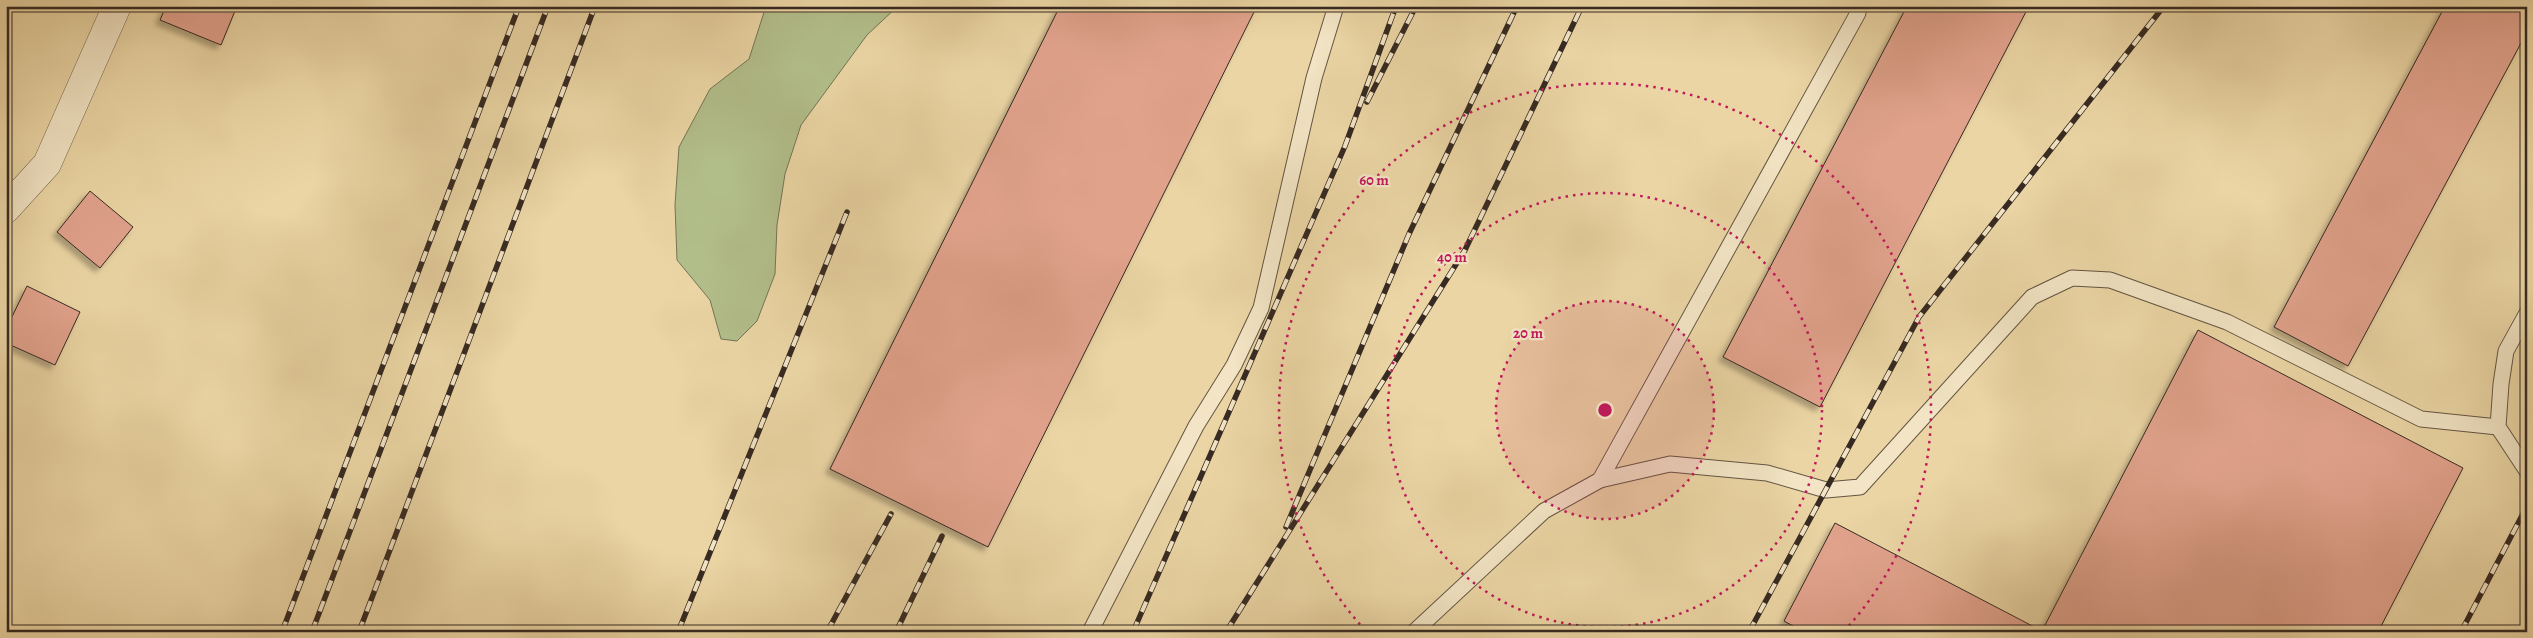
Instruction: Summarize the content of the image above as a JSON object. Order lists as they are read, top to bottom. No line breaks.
{"rings":["60 m","40 m","20 m"]}
